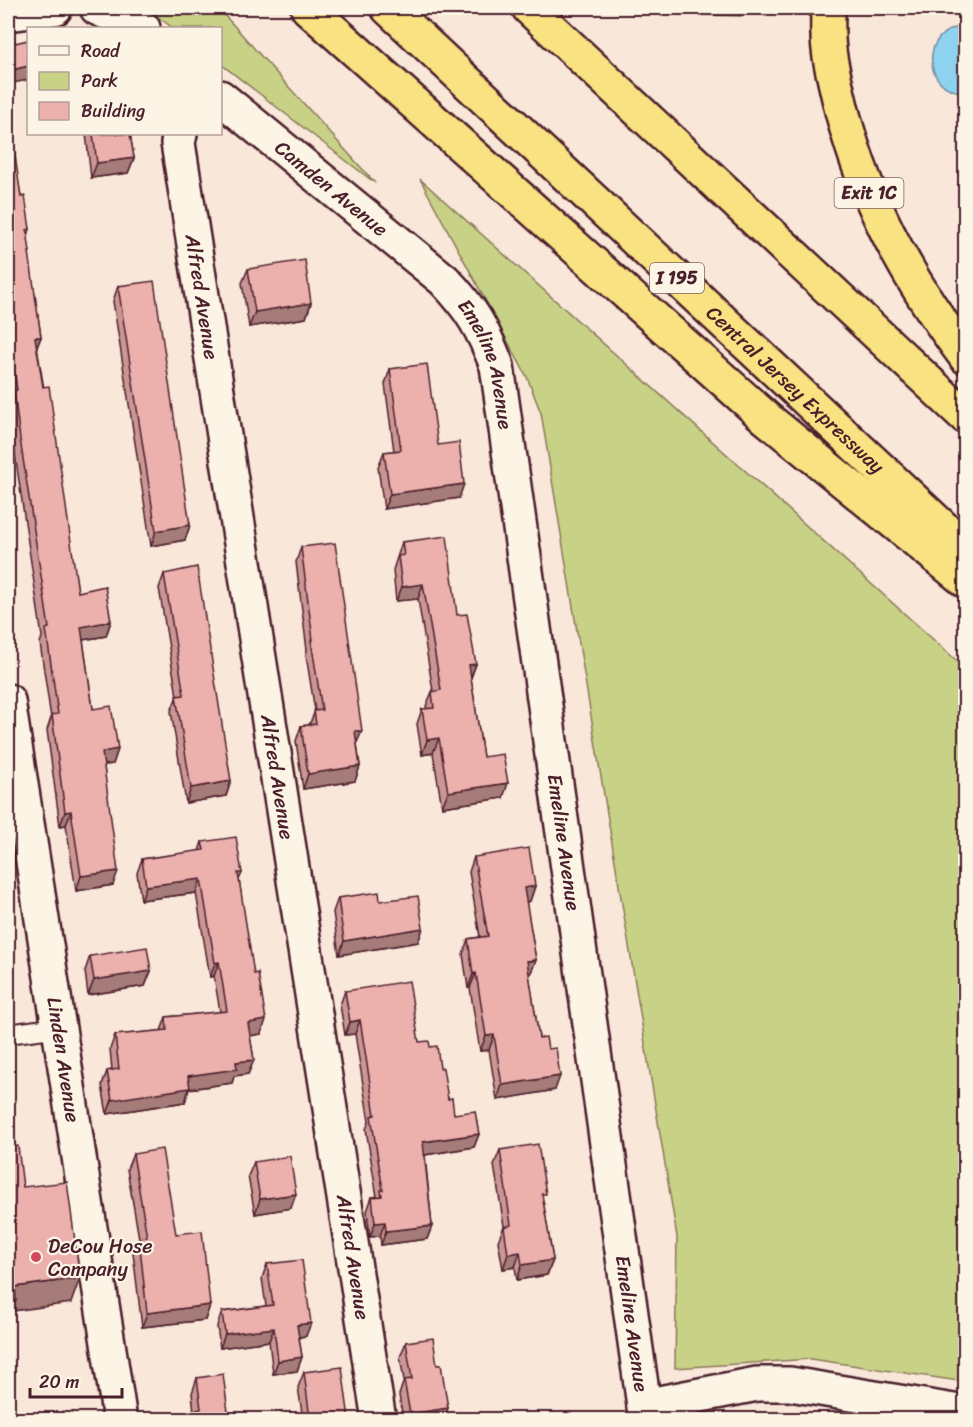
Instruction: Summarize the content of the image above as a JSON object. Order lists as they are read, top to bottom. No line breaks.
{"streets":{"highway":["Exit 1C","I 195","Central Jersey Expressway"],"street":["Camden Avenue","Alfred Avenue","Emeline Avenue","Linden Avenue"]},"crossings":[["Camden Avenue","Emeline Avenue"]],"places":["DeCou Hose Company"],"legend":["Road","Park","Building"],"scale_bar":"20 m"}
